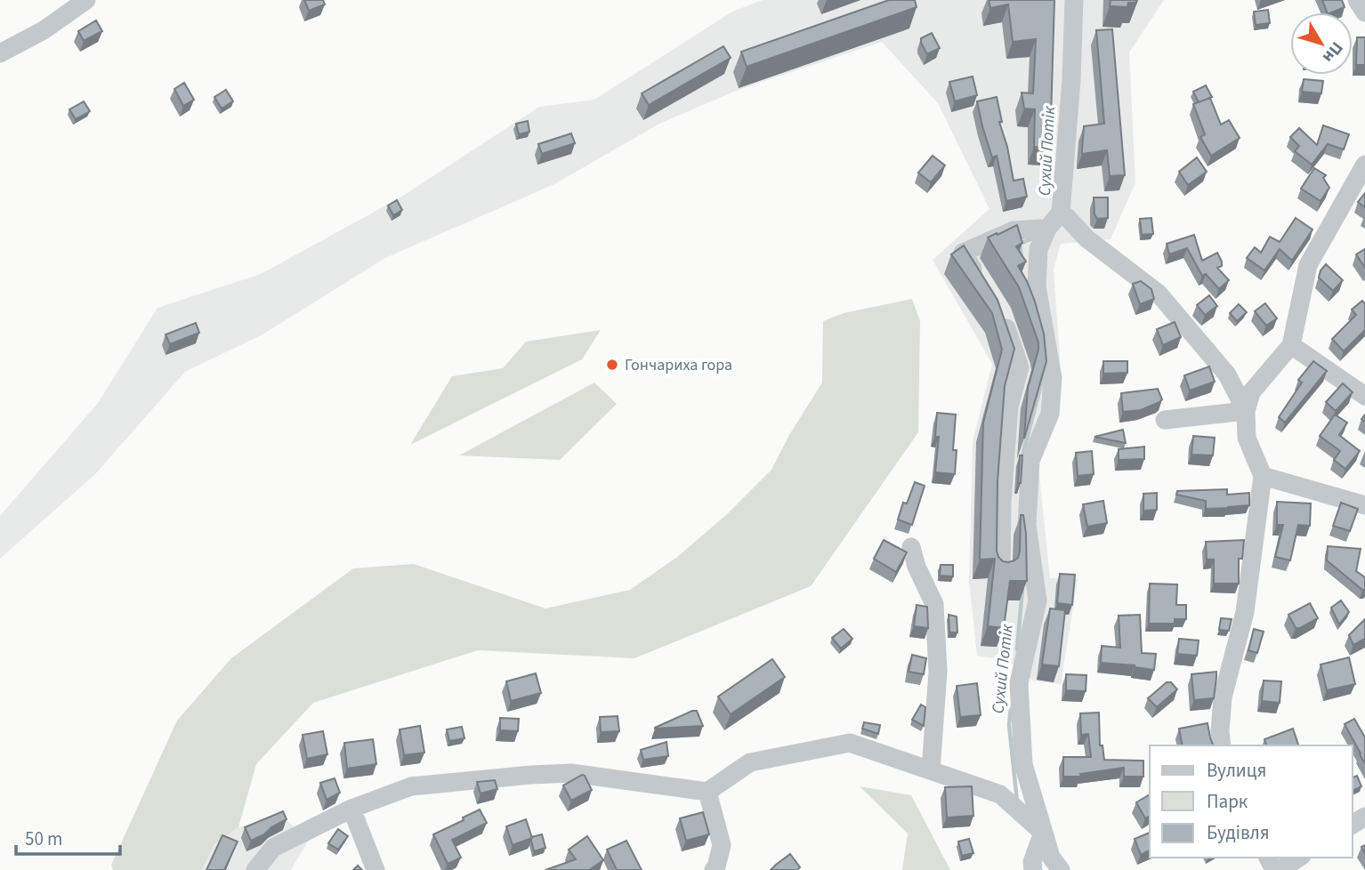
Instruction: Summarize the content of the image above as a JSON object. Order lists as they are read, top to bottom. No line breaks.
{"water":["Сухий Потік"],"places":["Гончариха гора"],"legend":["Вулиця","Парк","Будівля"],"scale_bar":"50 m","north":"bottom right"}
